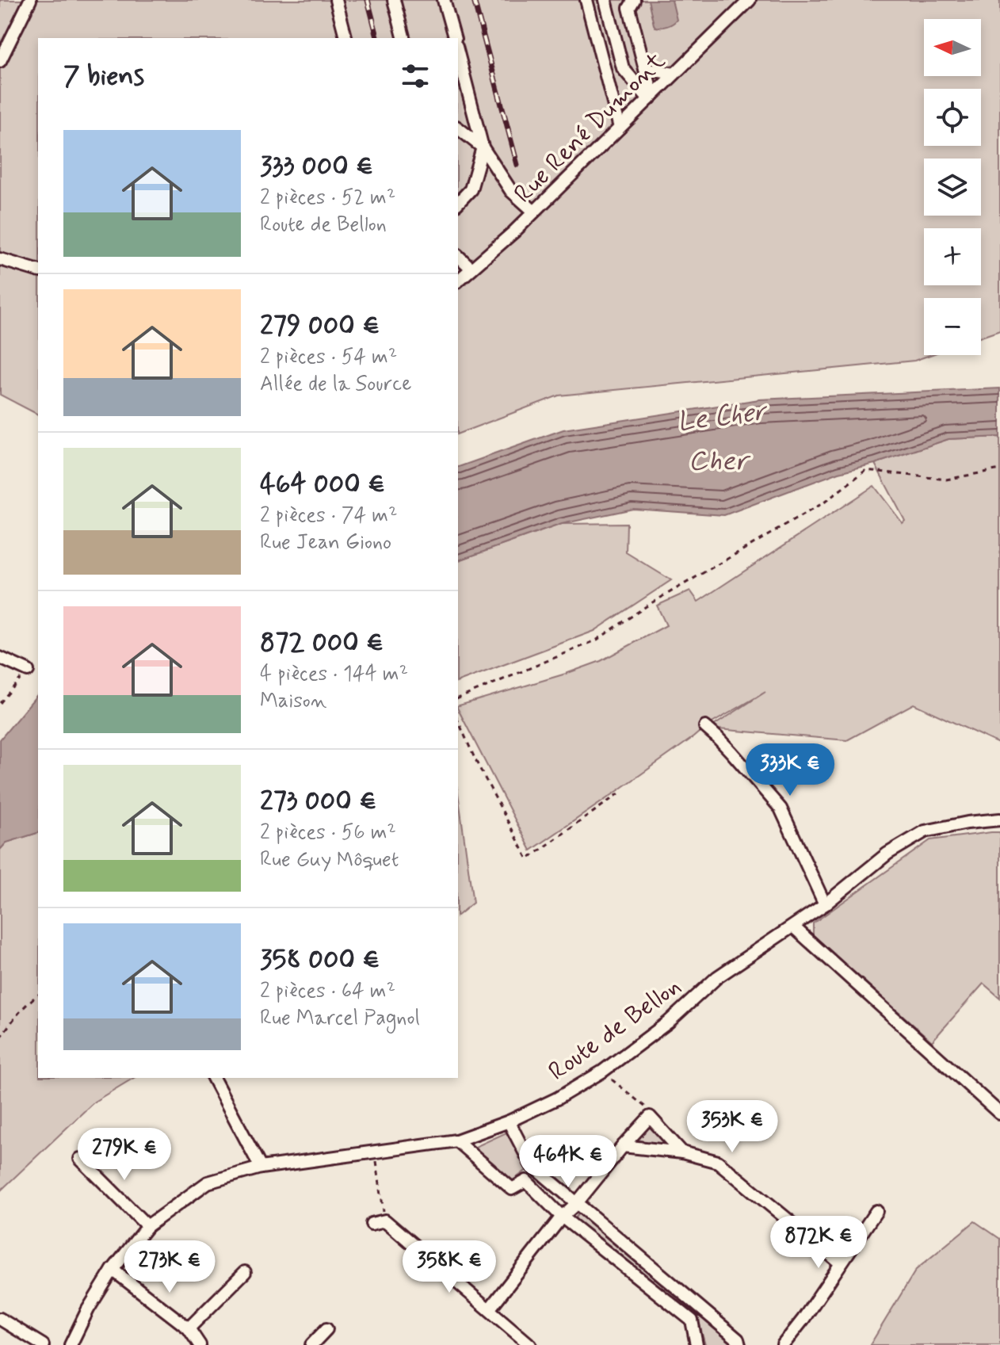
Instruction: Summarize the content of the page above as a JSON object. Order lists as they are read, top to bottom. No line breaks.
{"streets":{"street":["Rue René Dumont","Route de Bellon"]},"water":["Le Cher","Cher"],"north":"left","page":{"map_buttons":["+","−"],"heading":"7 biens","list":[{"name":"333 000 €","note":"2 pièces · 52 m² · Route de Bellon"},{"name":"279 000 €","note":"2 pièces · 54 m² · Allée de la Source"},{"name":"464 000 €","note":"2 pièces · 74 m² · Rue Jean Giono"},{"name":"872 000 €","note":"4 pièces · 144 m² · Maison"},{"name":"273 000 €","note":"2 pièces · 56 m² · Rue Guy Môquet"},{"name":"358 000 €","note":"2 pièces · 64 m² · Rue Marcel Pagnol"}],"price":["333K €","353K €","279K €","464K €","872K €","273K €","358K €"]}}
